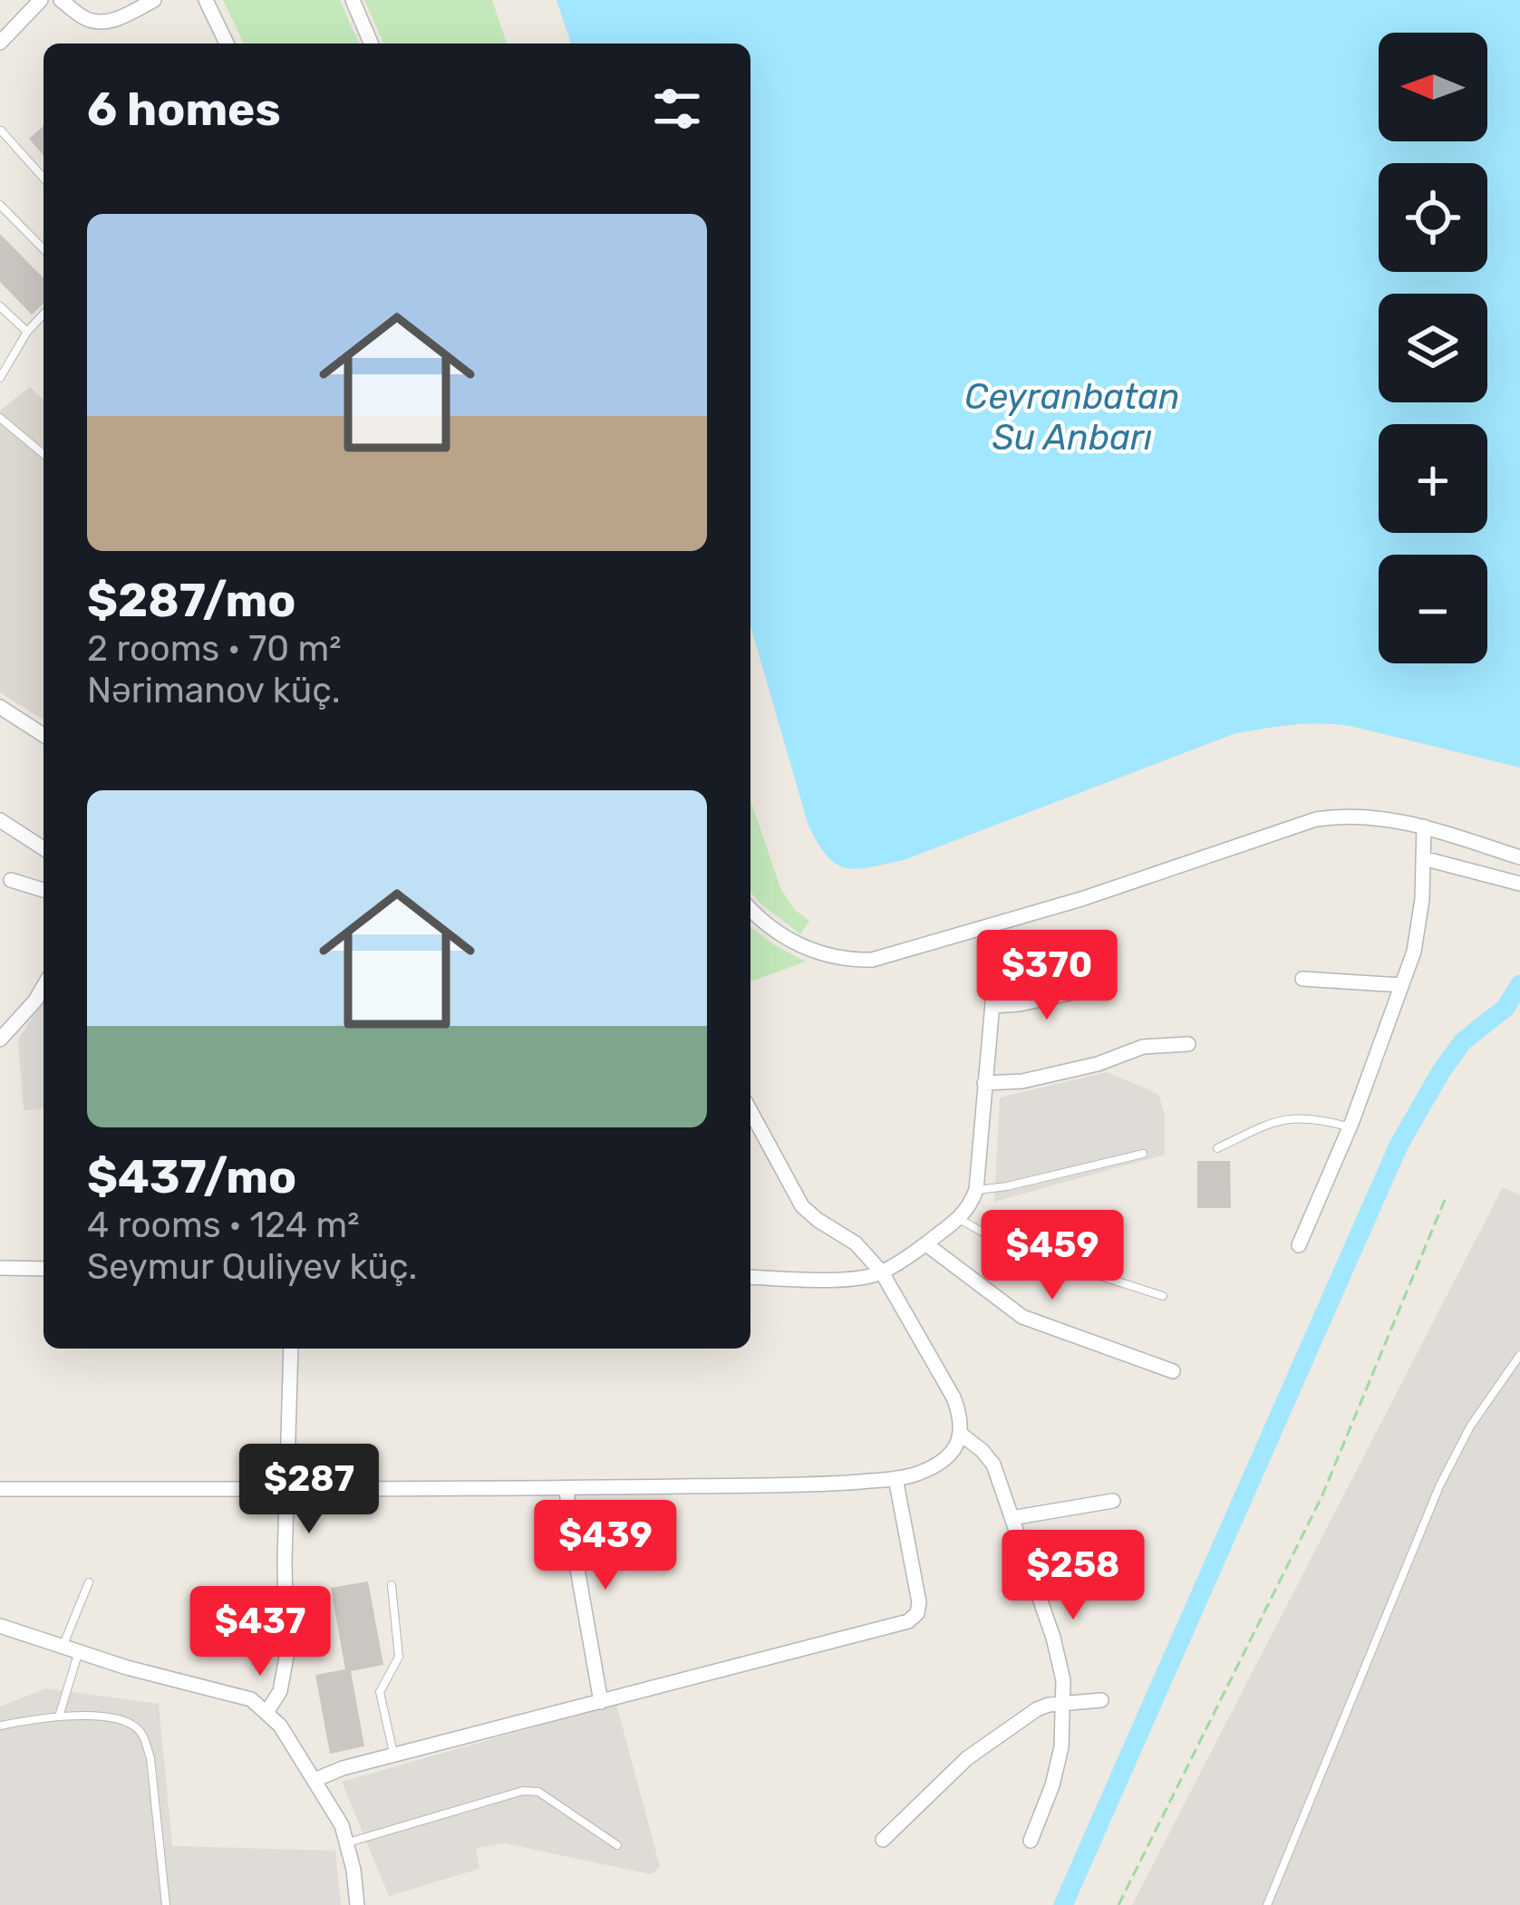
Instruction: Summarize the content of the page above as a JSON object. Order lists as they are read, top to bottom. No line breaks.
{"water":["Ceyranbatan Su Anbarı"],"north":"left","page":{"map_buttons":["+","−"],"heading":"6 homes","list":[{"name":"$287/mo","note":"2 rooms · 70 m² · Nərimanov küç."},{"name":"$437/mo","note":"4 rooms · 124 m² · Seymur Quliyev küç."}],"price":["$370","$459","$287","$439","$258","$437"]}}
